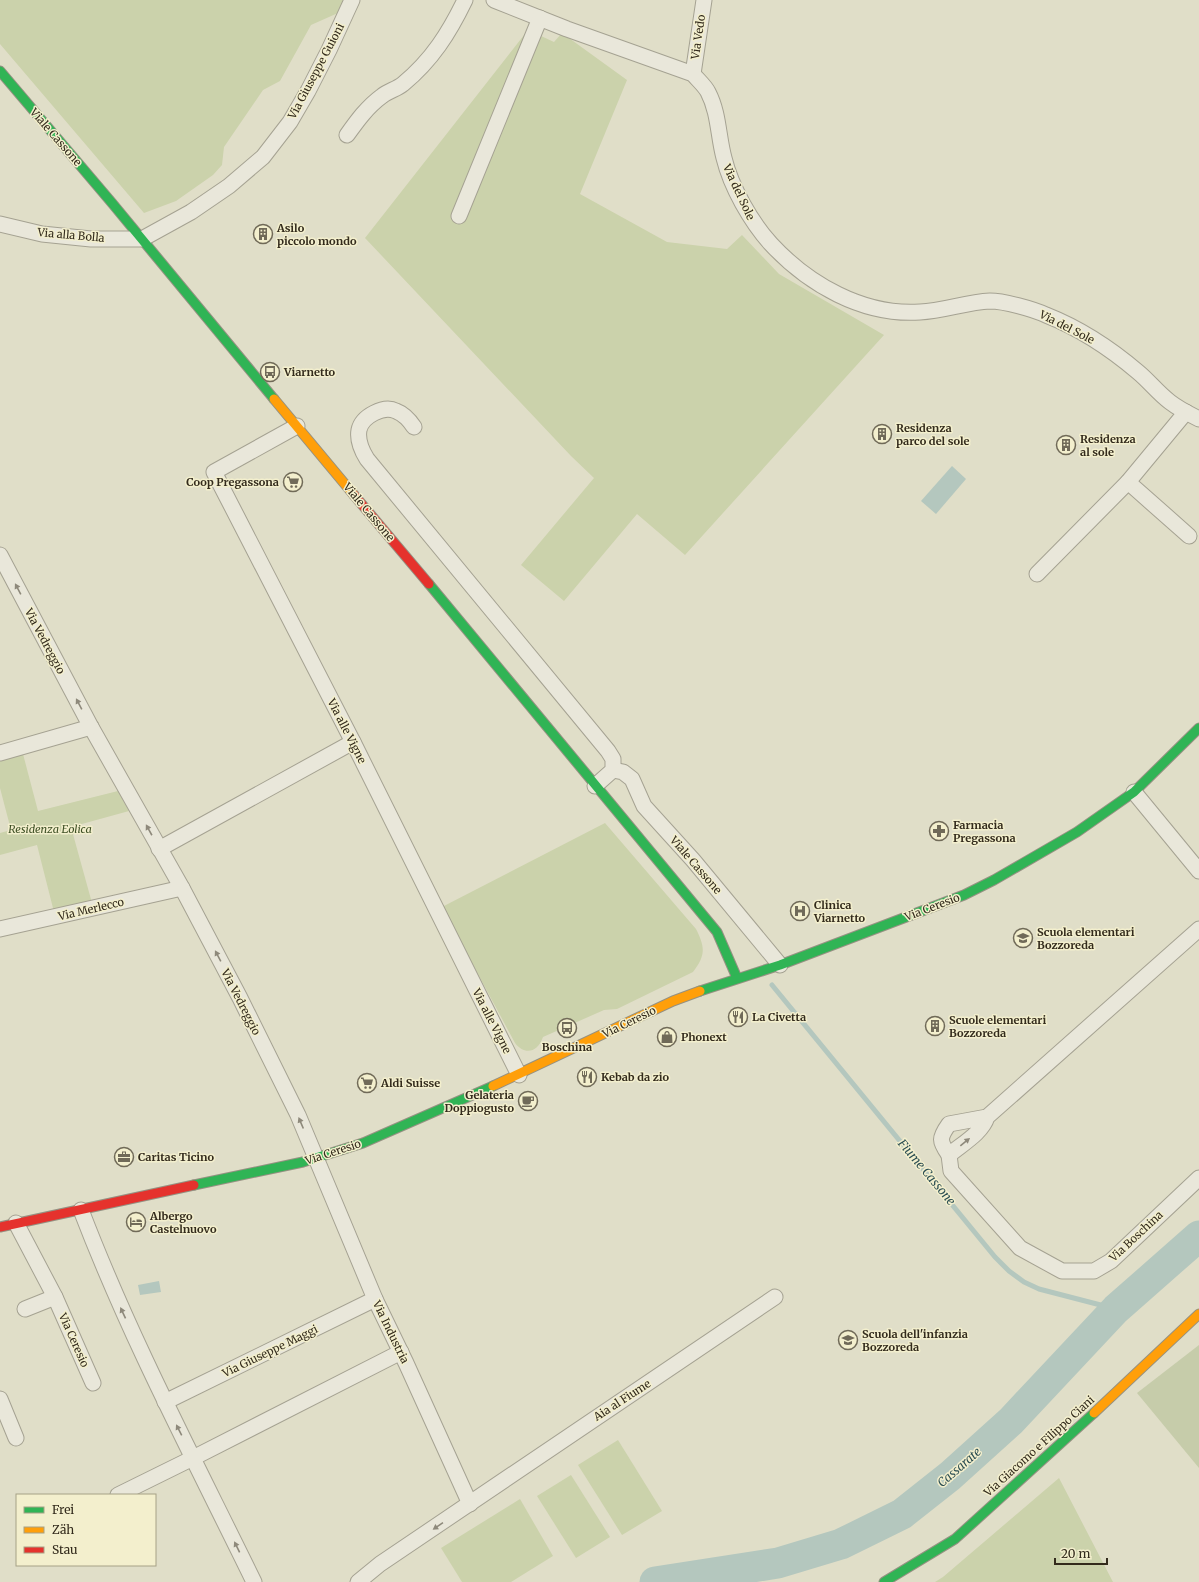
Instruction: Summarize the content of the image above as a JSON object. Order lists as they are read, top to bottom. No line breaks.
{"streets":{"main road":["Viale Cassone","Via Ceresio","Via Giacomo e Filippo Ciani"],"street":["Via Vedo","Via Giuseppe Guioni","Via del Sole","Via alla Bolla","Via Vedreggio","Via alle Vigne","Via Merlecco","Via Boschina","Via Industria","Via Giuseppe Maggi","Aia al Fiume"]},"crossings":[["Via Vedo","Via del Sole"],["Via Giuseppe Guioni","Viale Cassone"],["Via Giuseppe Guioni","Via alla Bolla"],["Viale Cassone","Via alla Bolla"],["Viale Cassone","Via alle Vigne"],["Viale Cassone","Via Ceresio"],["Via Vedreggio","Via Ceresio"],["Via Vedreggio","Via Merlecco"],["Via Vedreggio","Via Industria"],["Via alle Vigne","Via Ceresio"],["Via Ceresio","Via Industria"],["Via Industria","Via Giuseppe Maggi"],["Via Industria","Aia al Fiume"]],"one_way":["Via Vedreggio"],"water":["Fiume Cassone","Cassarate"],"parks":["Residenza Eolica"],"places":{"building":["Asilo piccolo mondo","Residenza parco del sole","Residenza al sole","Scuole elementari Bozzoreda"],"bus stop":["Viarnetto","Boschina"],"supermarket":["Coop Pregassona","Aldi Suisse"],"pharmacy":["Farmacia Pregassona"],"hospital":["Clinica Viarnetto"],"school or university":["Scuola elementari Bozzoreda","Scuola dell'infanzia Bozzoreda"],"restaurant":["La Civetta","Kebab da zio"],"shop":["Phonext"],"cafe":["Gelateria Doppiogusto"],"office":["Caritas Ticino"],"hotel":["Albergo Castelnuovo"]},"legend":["Frei","Zäh","Stau"],"scale_bar":"20 m"}
